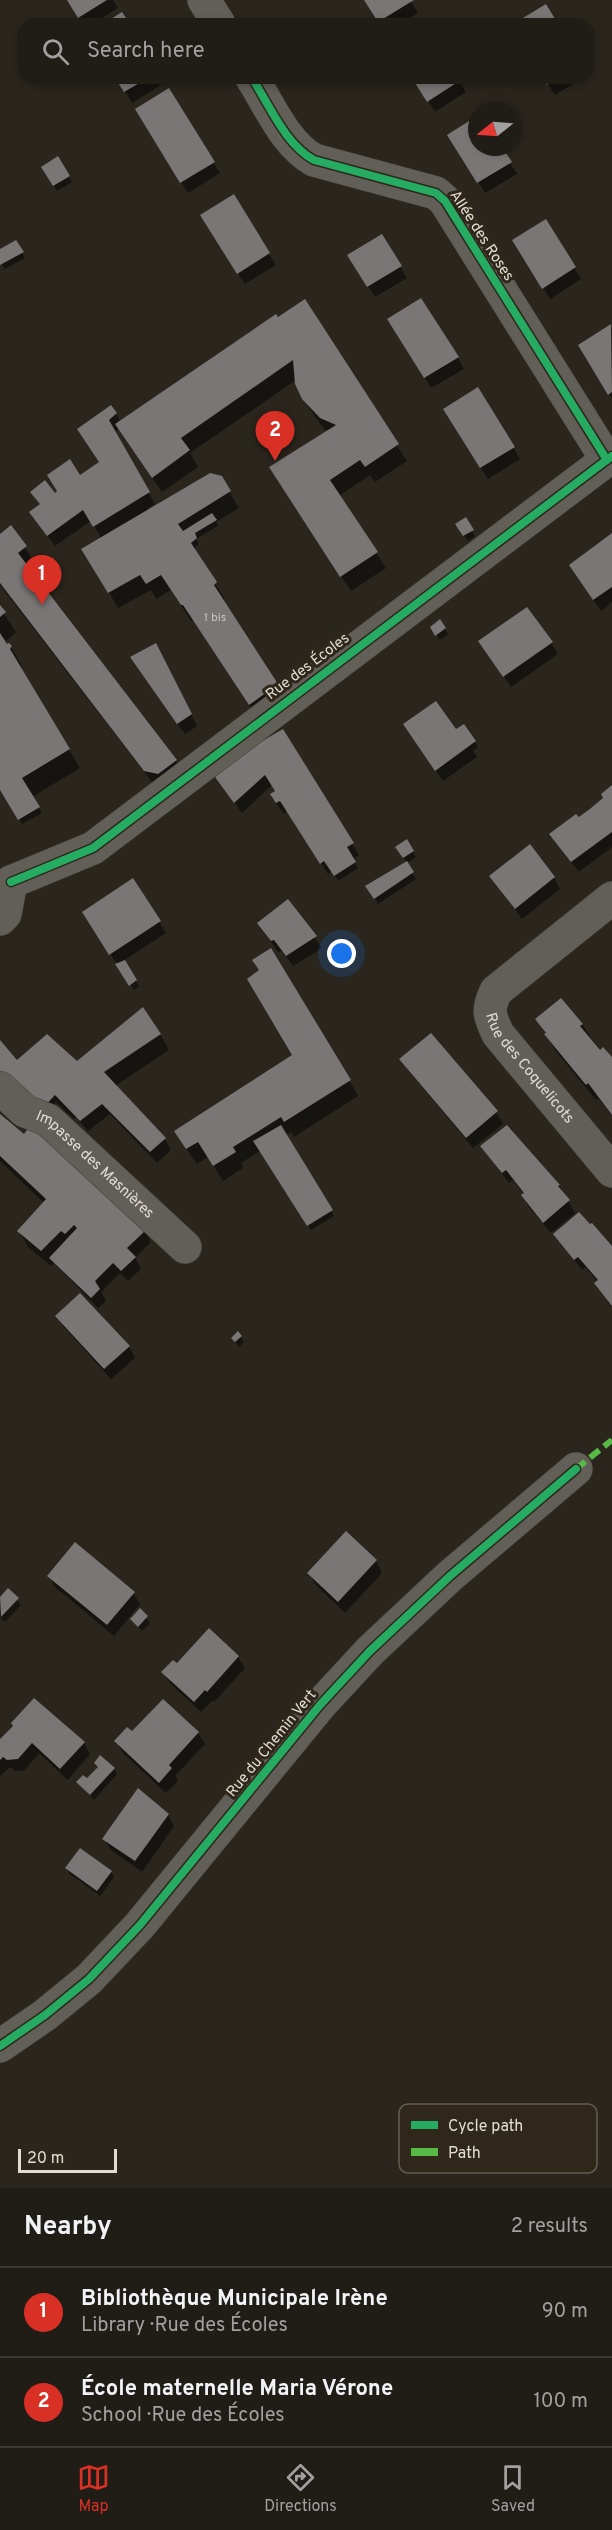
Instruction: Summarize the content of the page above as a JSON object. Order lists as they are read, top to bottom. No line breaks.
{"streets":{"street":["Allée des Roses","Rue des Écoles","Rue des Coquelicots","Impasse des Masnières","Rue du Chemin Vert"]},"crossings":[["Allée des Roses","Rue des Écoles"]],"house_numbers":["1 bis"],"legend":["Cycle path","Path"],"scale_bar":"20 m","north":"left","page":{"search":"Search here","pins":["2","1"],"scale":"20 m","heading":["Nearby","2 results"],"list":[{"mark":"1","name":"Bibliothèque Municipale Irène","note":"Library · Rue des Écoles","value":"90 m"},{"mark":"2","name":"École maternelle Maria Vérone","note":"School · Rue des Écoles","value":"100 m"}],"nav":["Map","Directions","Saved"]}}
